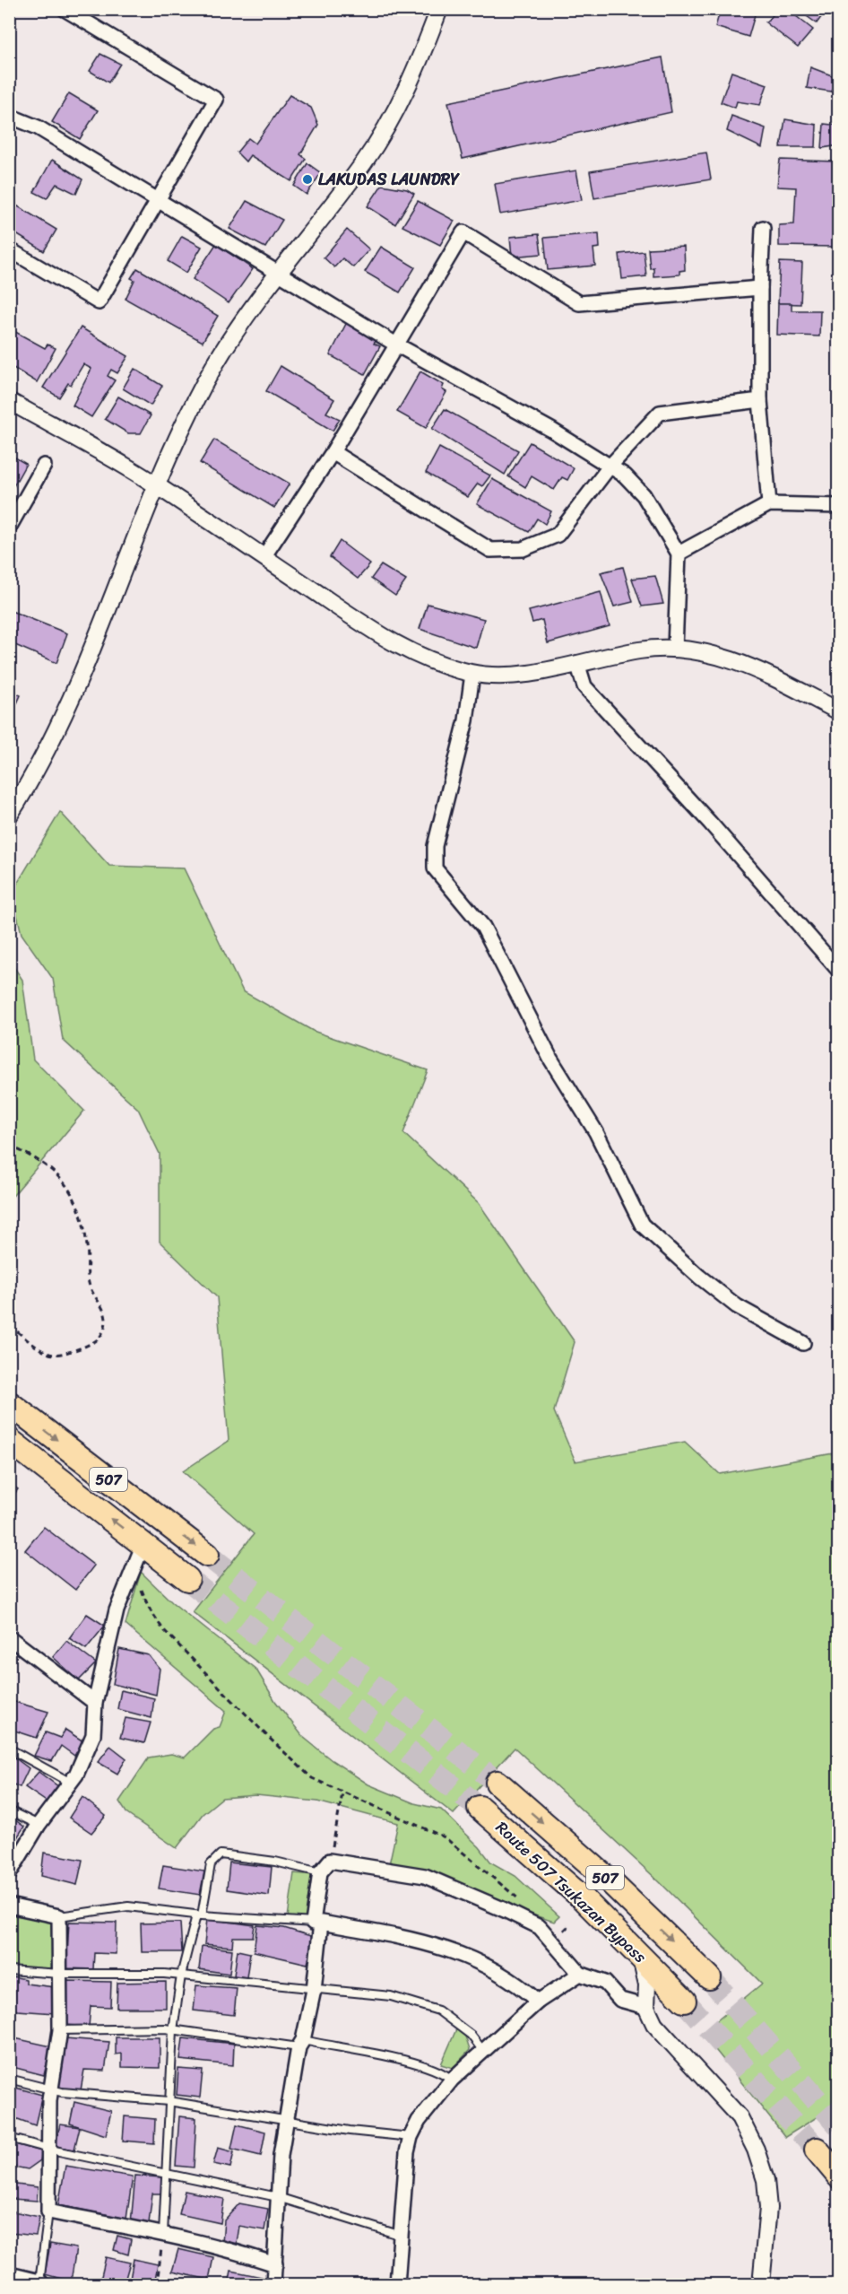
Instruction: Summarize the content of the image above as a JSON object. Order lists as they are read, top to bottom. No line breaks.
{"streets":{"highway":["507","Route 507 Tsukazan Bypass"]},"places":["LAKUDAS LAUNDRY"]}
